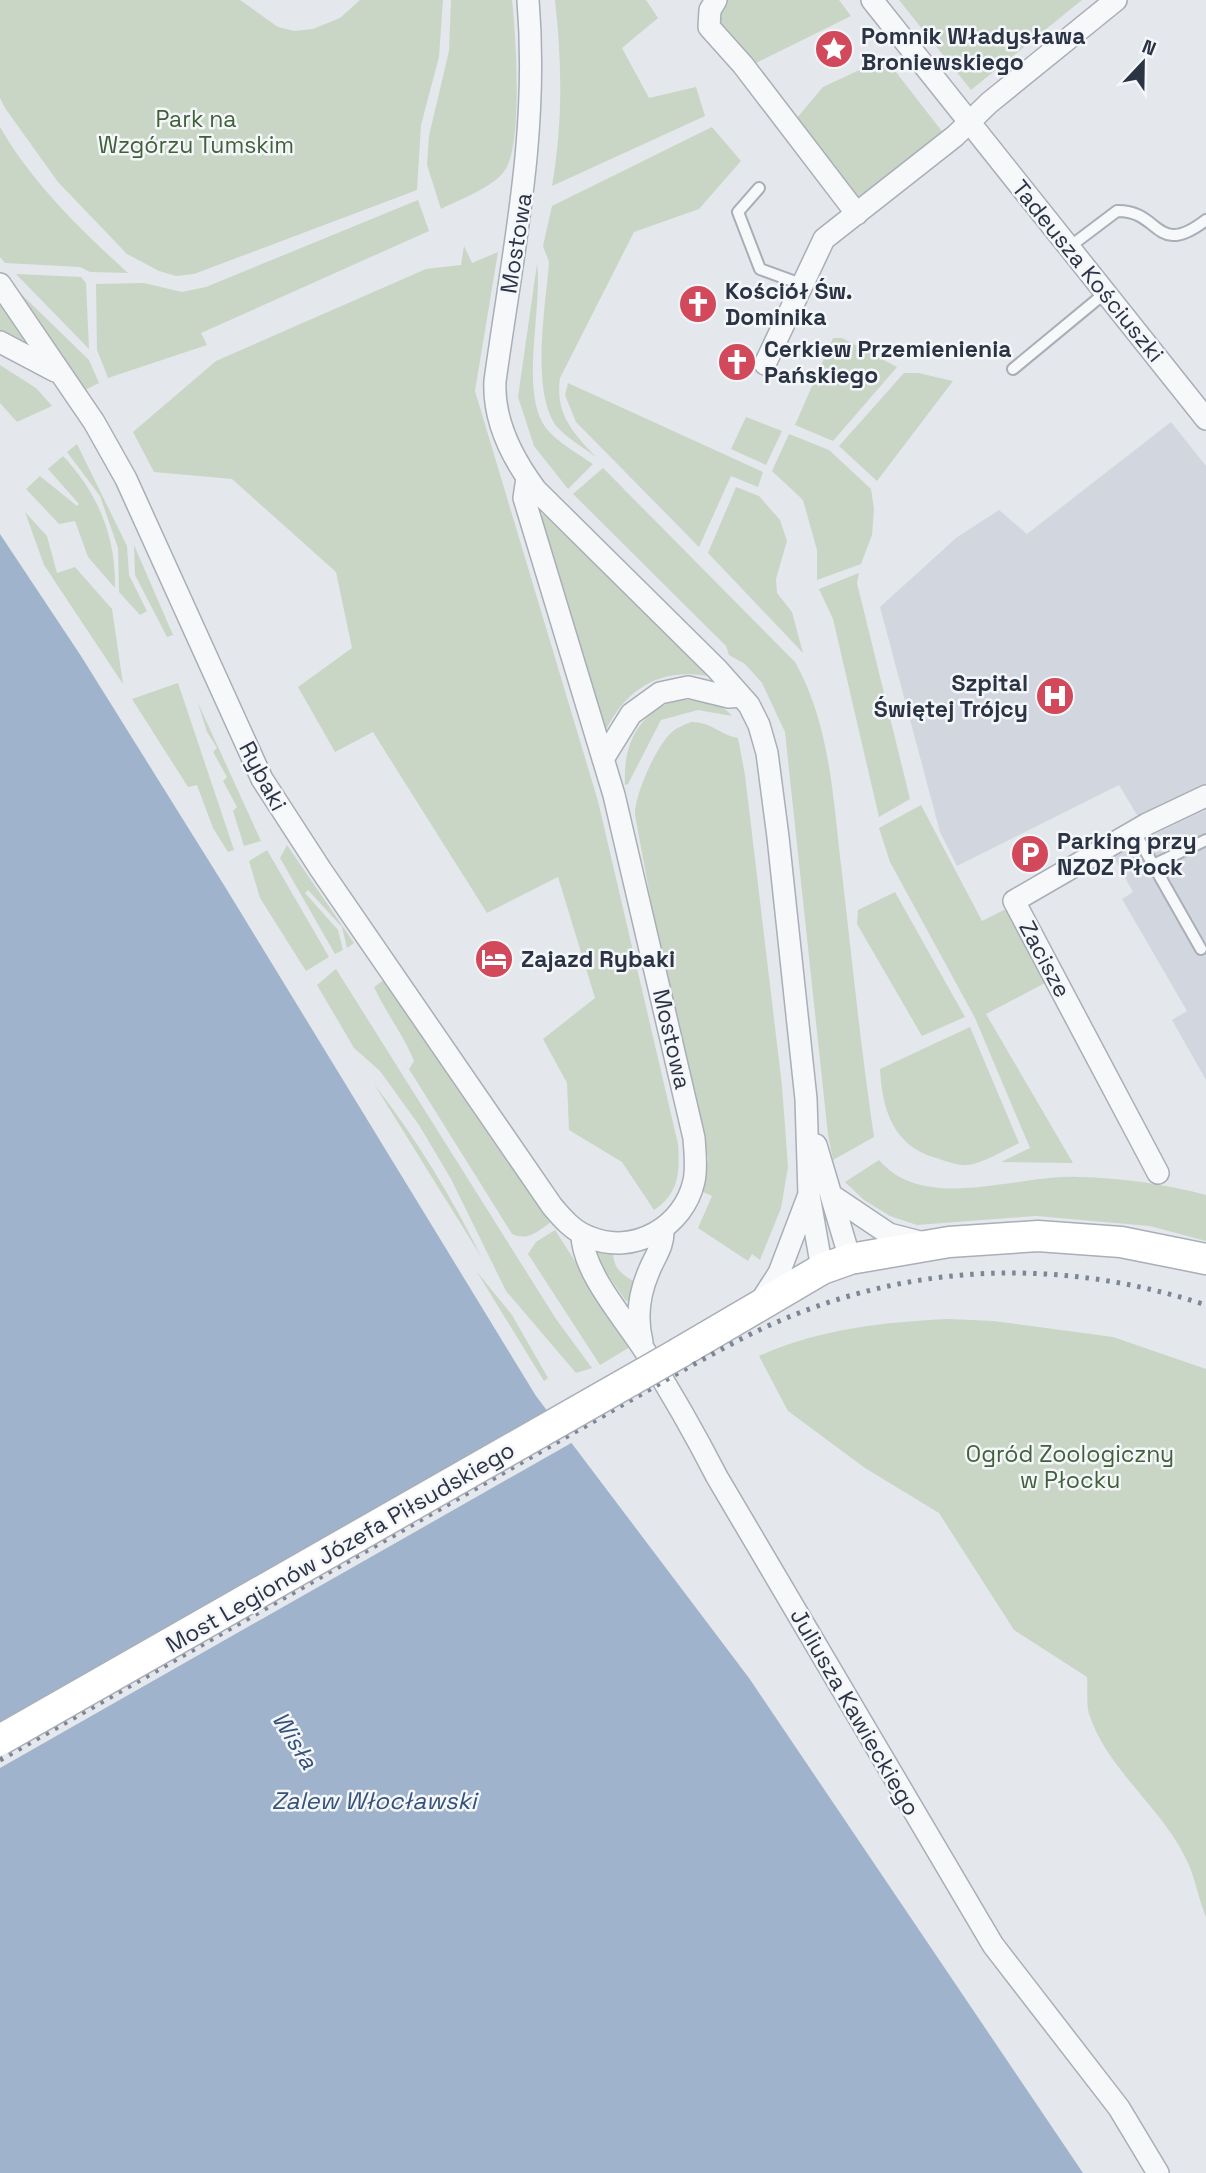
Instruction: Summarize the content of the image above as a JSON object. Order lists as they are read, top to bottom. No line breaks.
{"streets":{"main road":["Mostowa","Most Legionów Józefa Piłsudskiego"],"street":["Tadeusza Kościuszki","Rybaki","Zacisze","Juliusza Kawieckiego"]},"crossings":[["Mostowa","Rybaki"],["Mostowa","Most Legionów Józefa Piłsudskiego"],["Mostowa","Juliusza Kawieckiego"],["Rybaki","Juliusza Kawieckiego"]],"water":["Wisła","Zalew Włocławski"],"parks":["Park na Wzgórzu Tumskim","Ogród Zoologiczny w Płocku"],"places":{"place":["Pomnik Władysława Broniewskiego"],"church":["Kościół Św. Dominika","Cerkiew Przemienienia Pańskiego"],"hospital":["Szpital Świętej Trójcy"],"parking":["Parking przy NZOZ Płock"],"hotel":["Zajazd Rybaki"]},"north":"top"}
